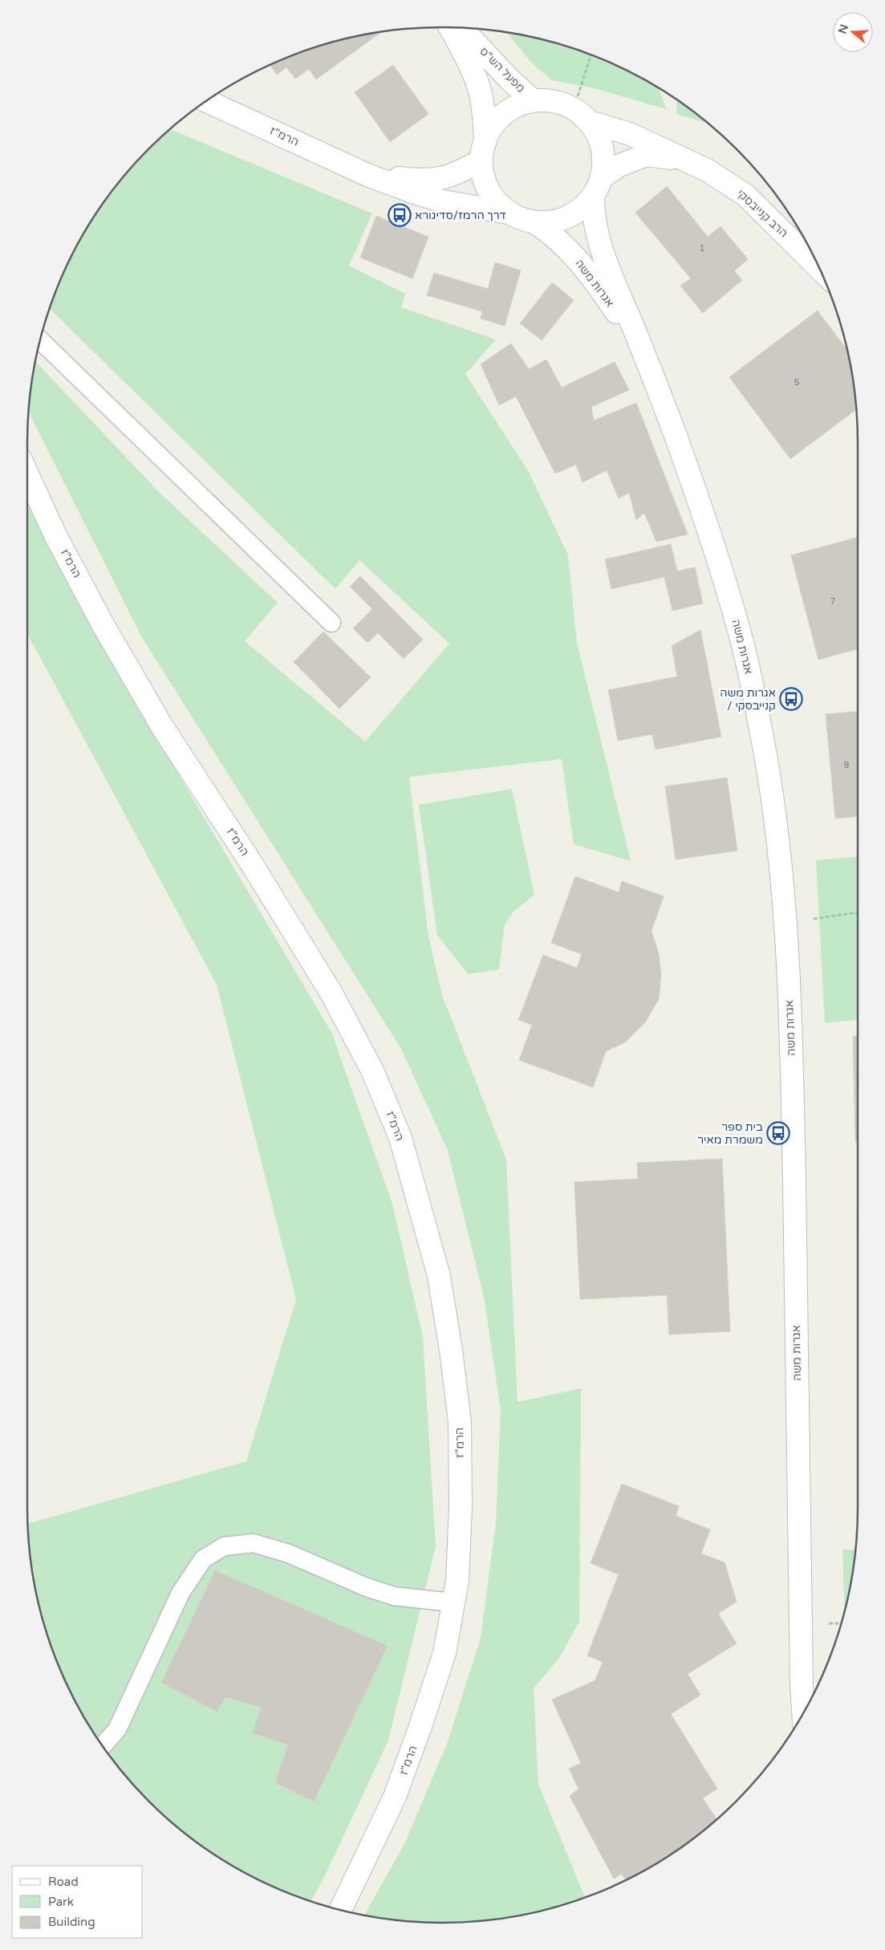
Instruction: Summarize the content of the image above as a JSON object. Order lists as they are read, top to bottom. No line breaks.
{"streets":{"street":["מפעל הש\"ס","הרמ\"ז","הרב קנייבסקי","אגרות משה"]},"crossings":[["מפעל הש\"ס","הרמ\"ז"],["מפעל הש\"ס","הרב קנייבסקי"],["מפעל הש\"ס","אגרות משה"],["הרמ\"ז","הרב קנייבסקי"],["הרמ\"ז","אגרות משה"],["הרב קנייבסקי","אגרות משה"]],"places":{"bus stop":["דרך הרמז/סדיגורא","אגרות משה / קנייבסקי","בית ספר משמרת מאיר"]},"house_numbers":["1","5","7","9"],"legend":["Road","Park","Building"],"north":"left"}
